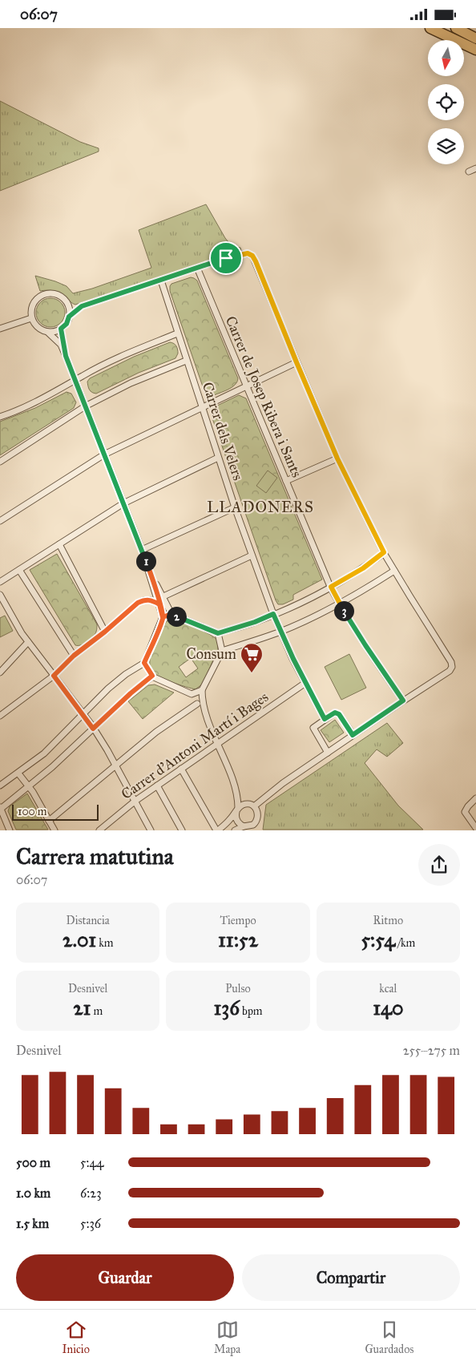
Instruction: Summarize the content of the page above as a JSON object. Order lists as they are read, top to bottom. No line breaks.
{"streets":{"street":["Carrer de Josep Ribera i Sants","Carrer dels Velers","Carrer d'Antoni Martí i Bages"]},"crossings":[["Carrer dels Velers","Carrer d'Antoni Martí i Bages"]],"districts":["LLADONERS"],"places":{"supermarket":["Consum"]},"scale_bar":"100 m","north":"bottom","page":{"status":"06:07","pins":["1","3","2"],"scale":"100 m","heading":["Carrera matutina","06:07"],"stats":[["Distancia","2.01 km"],["Tiempo","11:52"],["Ritmo","5:54 /km"],["Desnivel","21 m"],["Pulso","136 bpm"],["kcal","140"]],"chart":["Desnivel","255–275 m"],"list":[{"name":"500 m","note":"5:44"},{"name":"1.0 km","note":"6:23"},{"name":"1.5 km","note":"5:36"}],"buttons":["Guardar","Compartir"],"tabs":["Inicio","Mapa","Guardados"]}}
